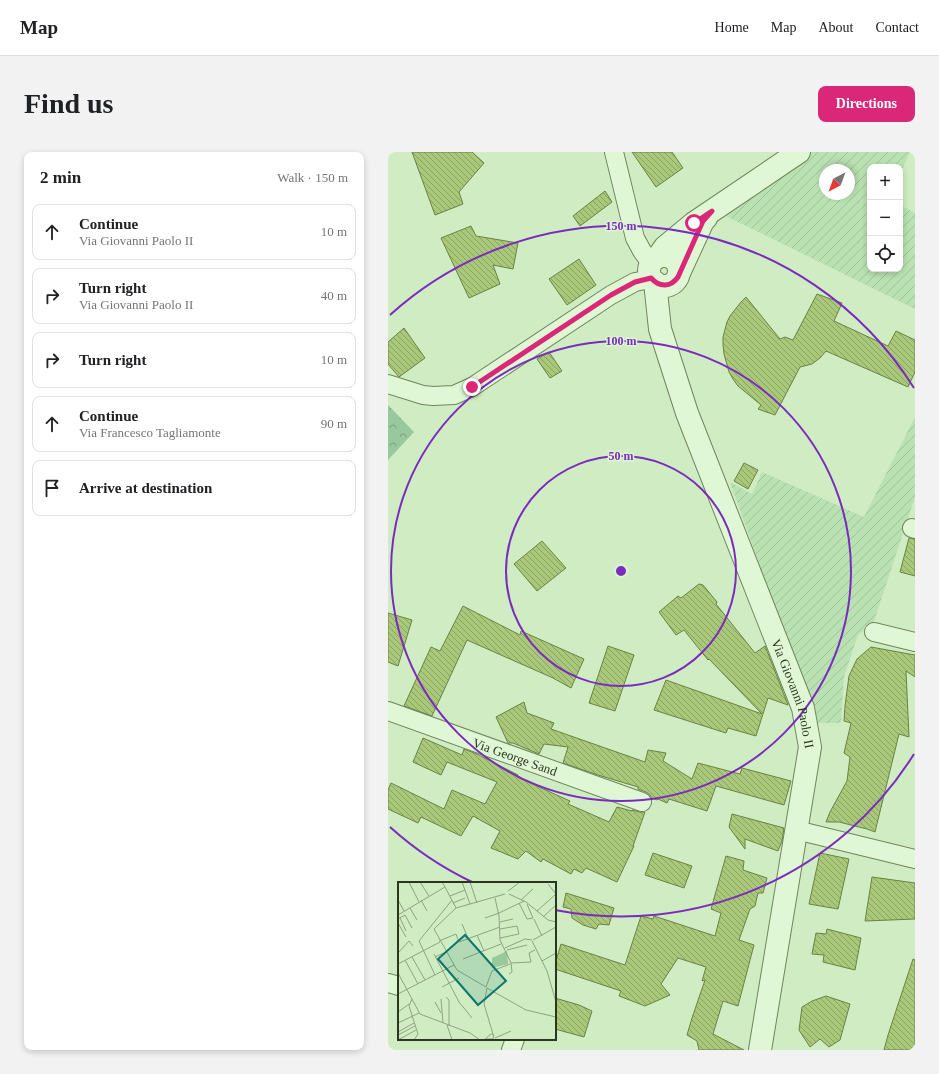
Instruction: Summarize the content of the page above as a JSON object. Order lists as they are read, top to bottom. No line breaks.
{"streets":{"street":["Via Giovanni Paolo II","Via George Sand"]},"north":"bottom left","page":{"header":"Map","nav":["Home","Map","About","Contact"],"buttons":"Directions","title":"Find us","heading":["2 min","Walk · 150 m"],"map_buttons":["+","−"],"list":[["Continue","Via Giovanni Paolo II","10 m"],["Turn right","Via Giovanni Paolo II","40 m"],["Turn right","10 m"],["Continue","Via Francesco Tagliamonte","90 m"],"Arrive at destination"]},"rings":["150 m","100 m","50 m"]}
